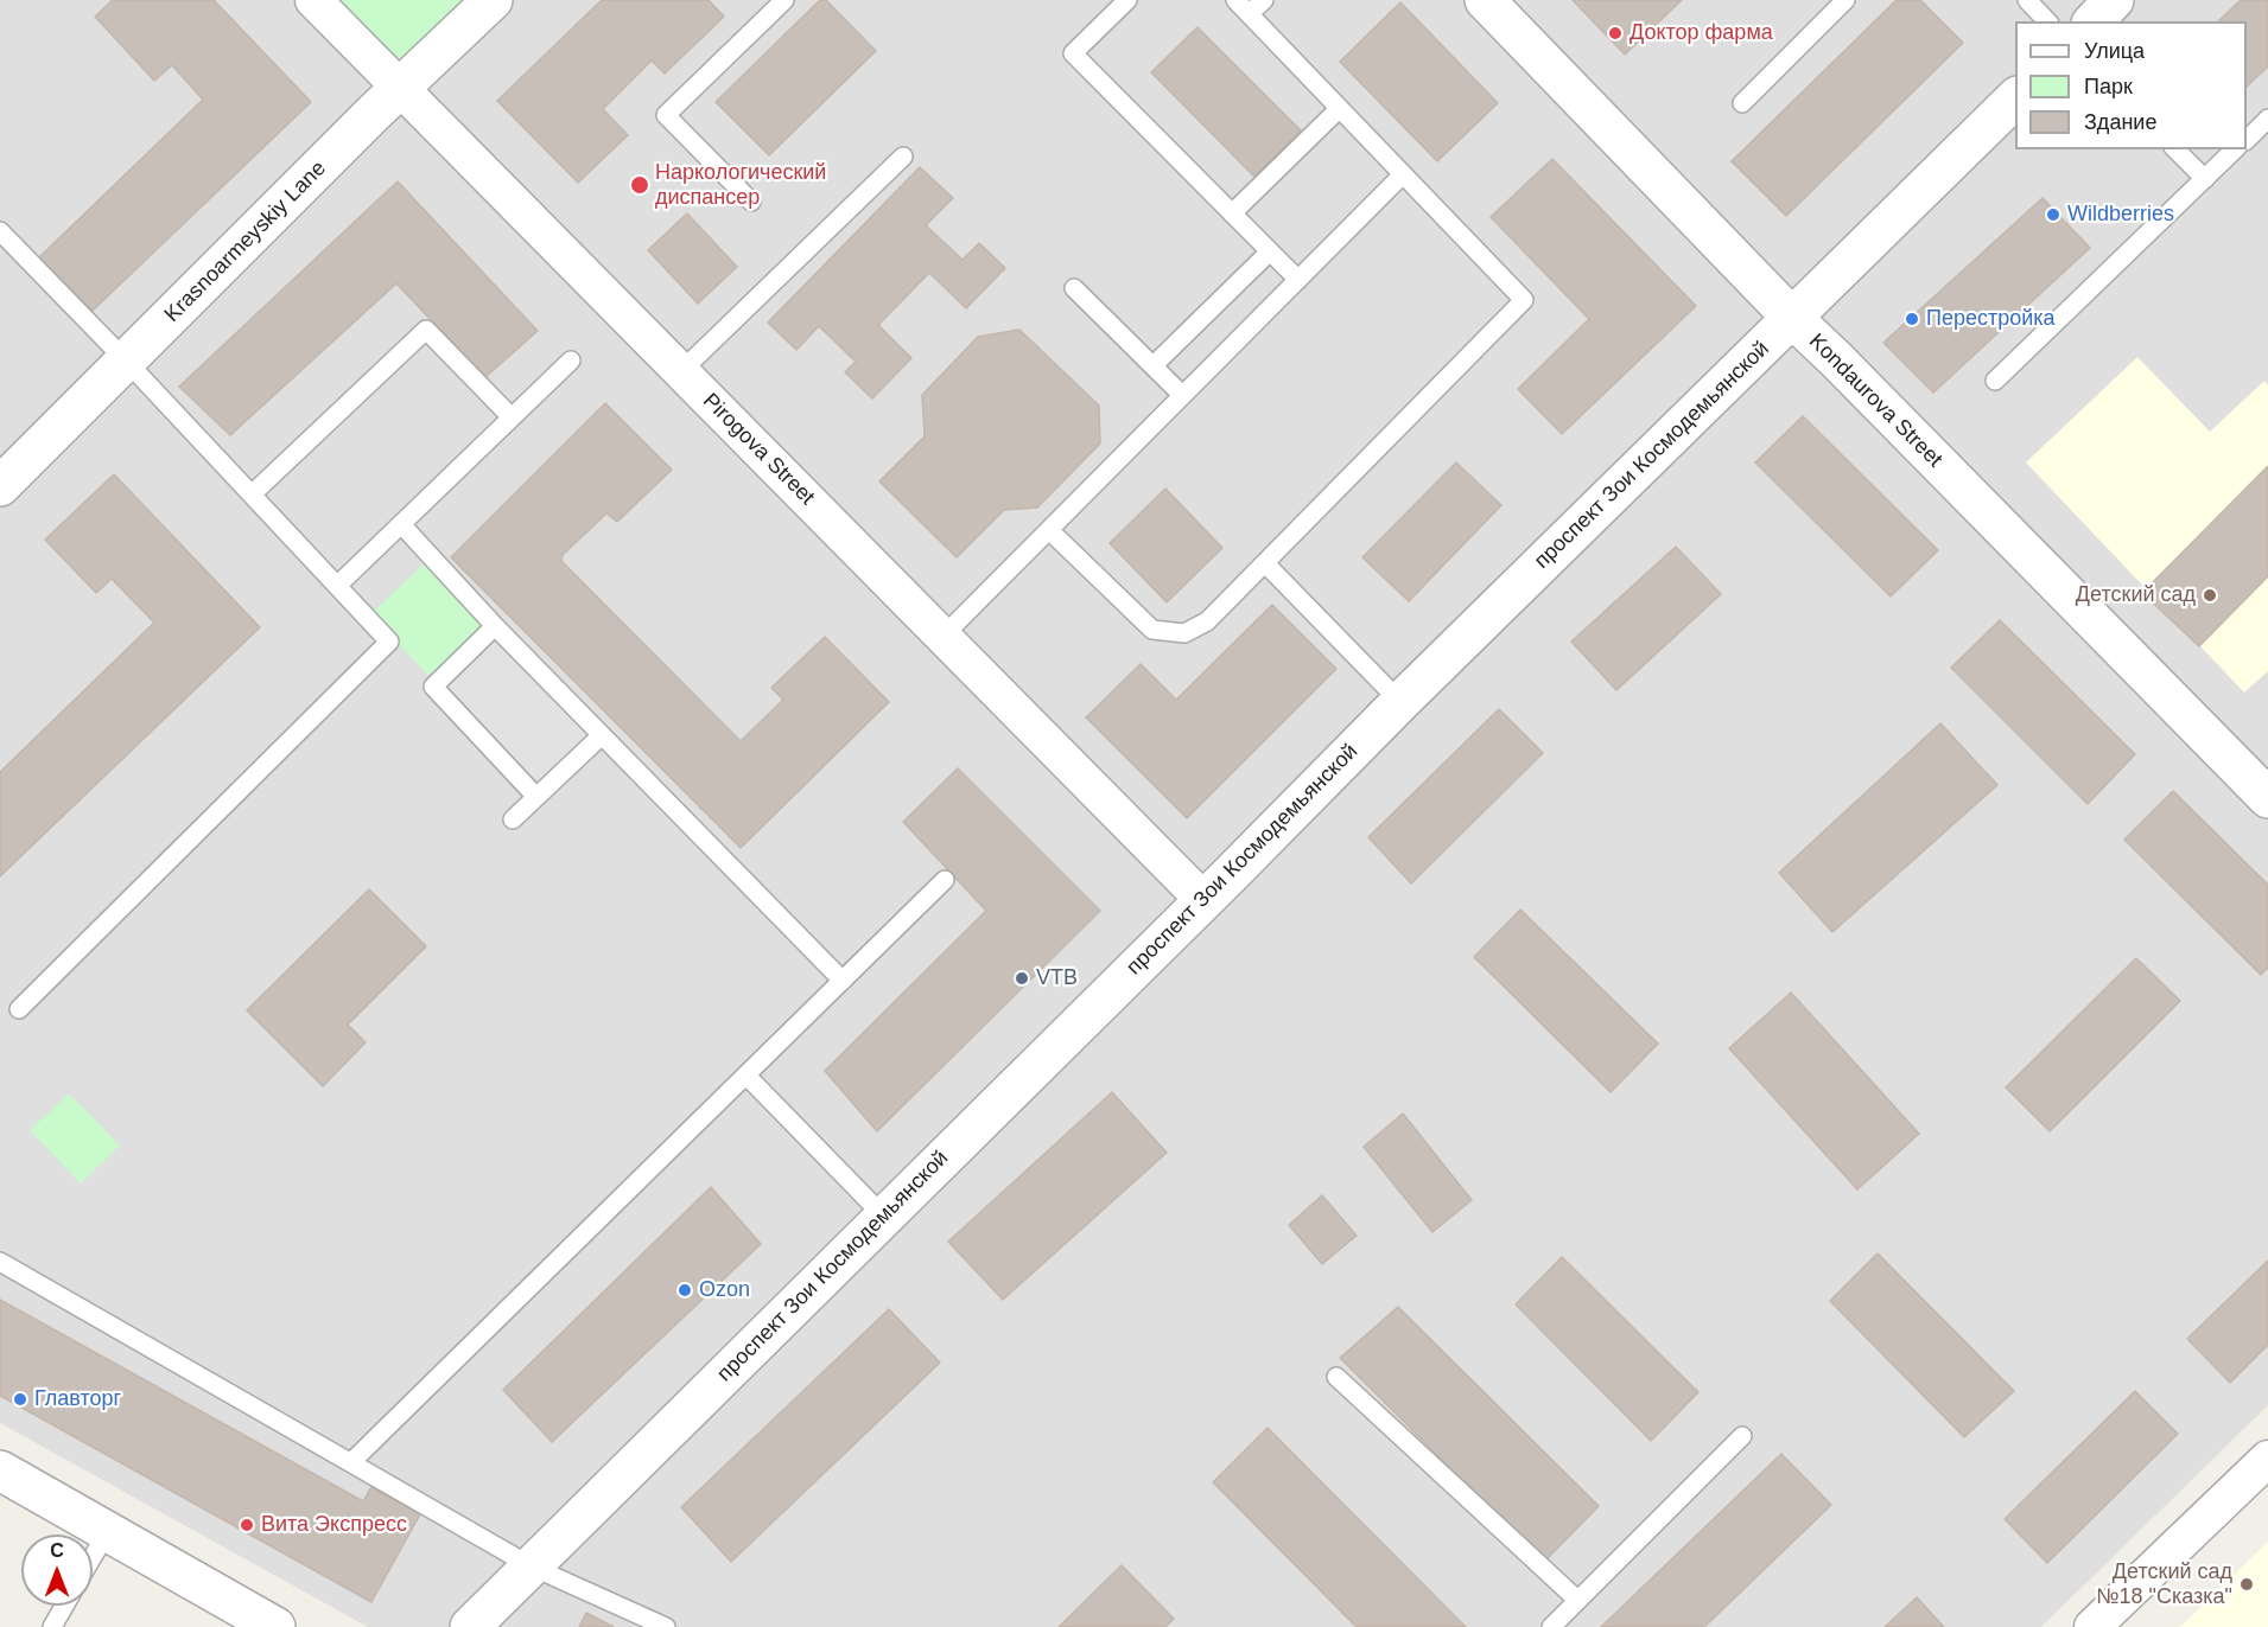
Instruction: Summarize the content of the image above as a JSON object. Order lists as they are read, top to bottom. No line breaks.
{"streets":{"street":["Krasnoarmeyskiy Lane","Kondaurova Street","Pirogova Street","проспект Зои Космодемьянской"]},"crossings":[["Krasnoarmeyskiy Lane","Pirogova Street"],["Kondaurova Street","проспект Зои Космодемьянской"],["Pirogova Street","проспект Зои Космодемьянской"]],"places":["Доктор фарма","Наркологический диспансер","Wildberries","Перестройка","Детский сад","VTB","Ozon","Главторг","Вита Экспресс","Детский сад №18 \"Сказка\""],"legend":["Улица","Парк","Здание"],"north":"top"}
